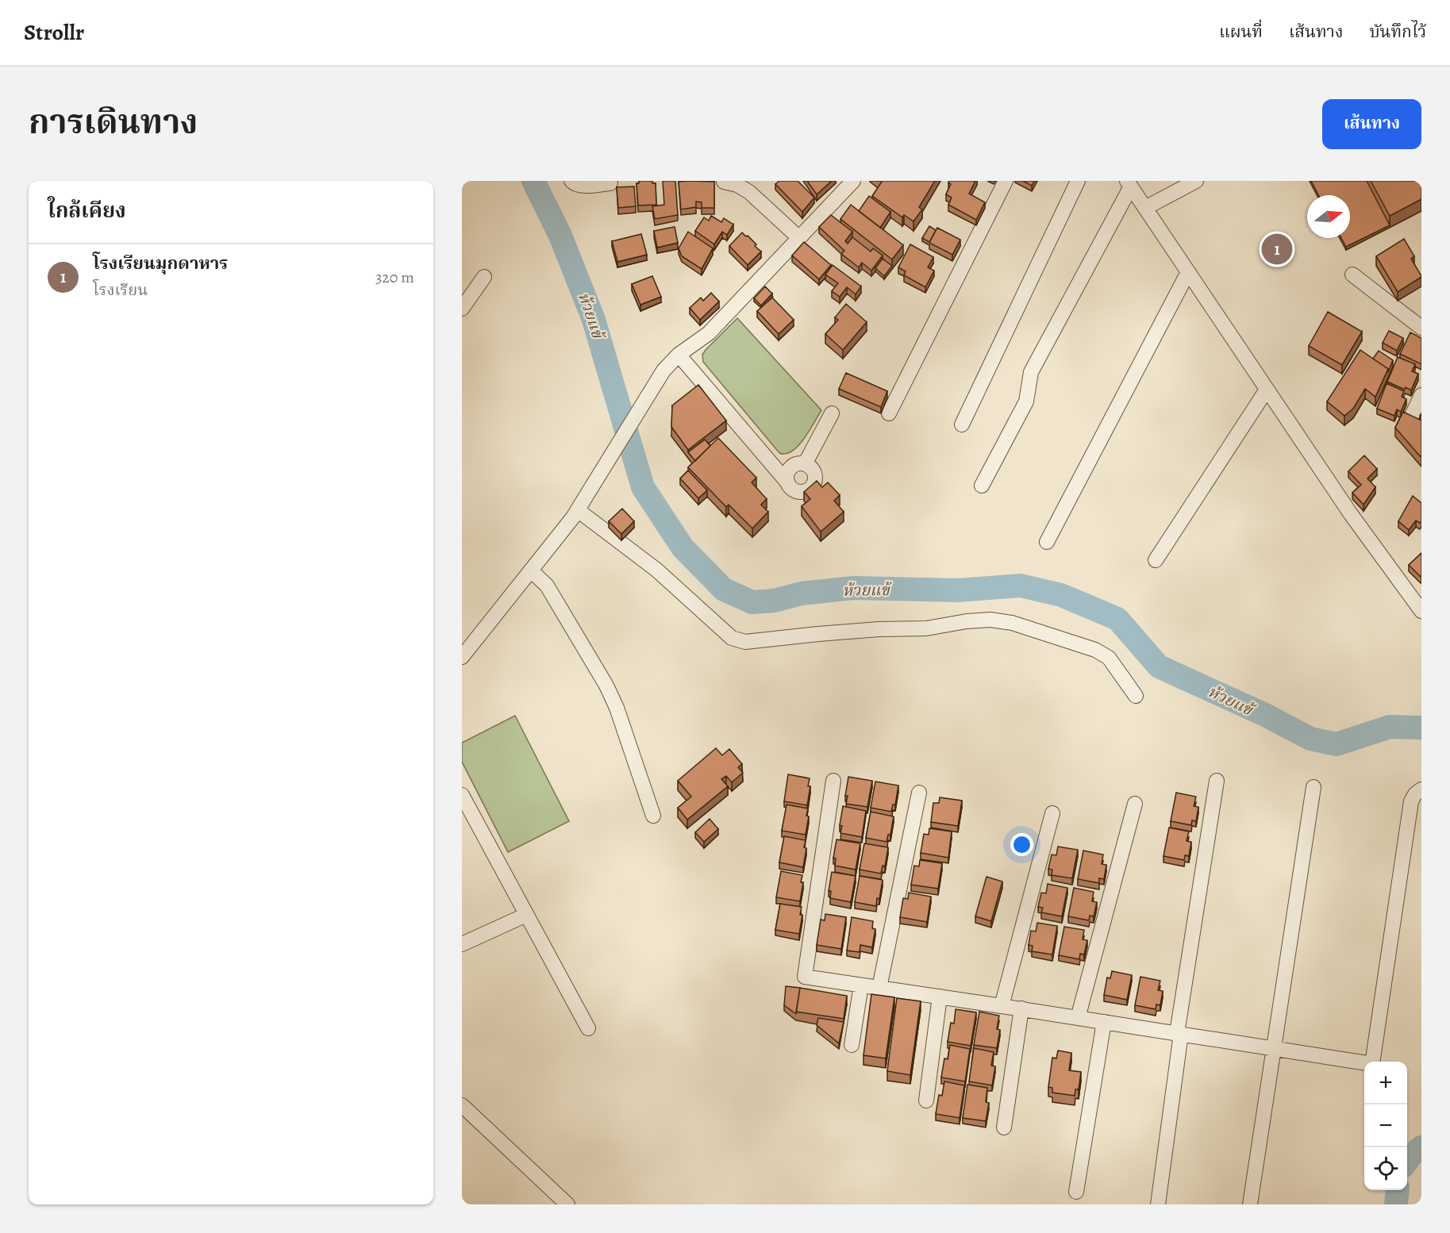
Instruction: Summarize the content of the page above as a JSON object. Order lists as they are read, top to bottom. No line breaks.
{"water":["ห้วยแข้"],"north":"right","page":{"header":"Strollr","nav":["แผนที่","เส้นทาง","บันทึกไว้"],"title":"การเดินทาง","buttons":"เส้นทาง","heading":"ใกล้เคียง","pins":"1","list":[{"mark":"1","name":"โรงเรียนมุกดาหาร","note":"โรงเรียน","value":"320 m"}],"map_buttons":["+","−"]}}
